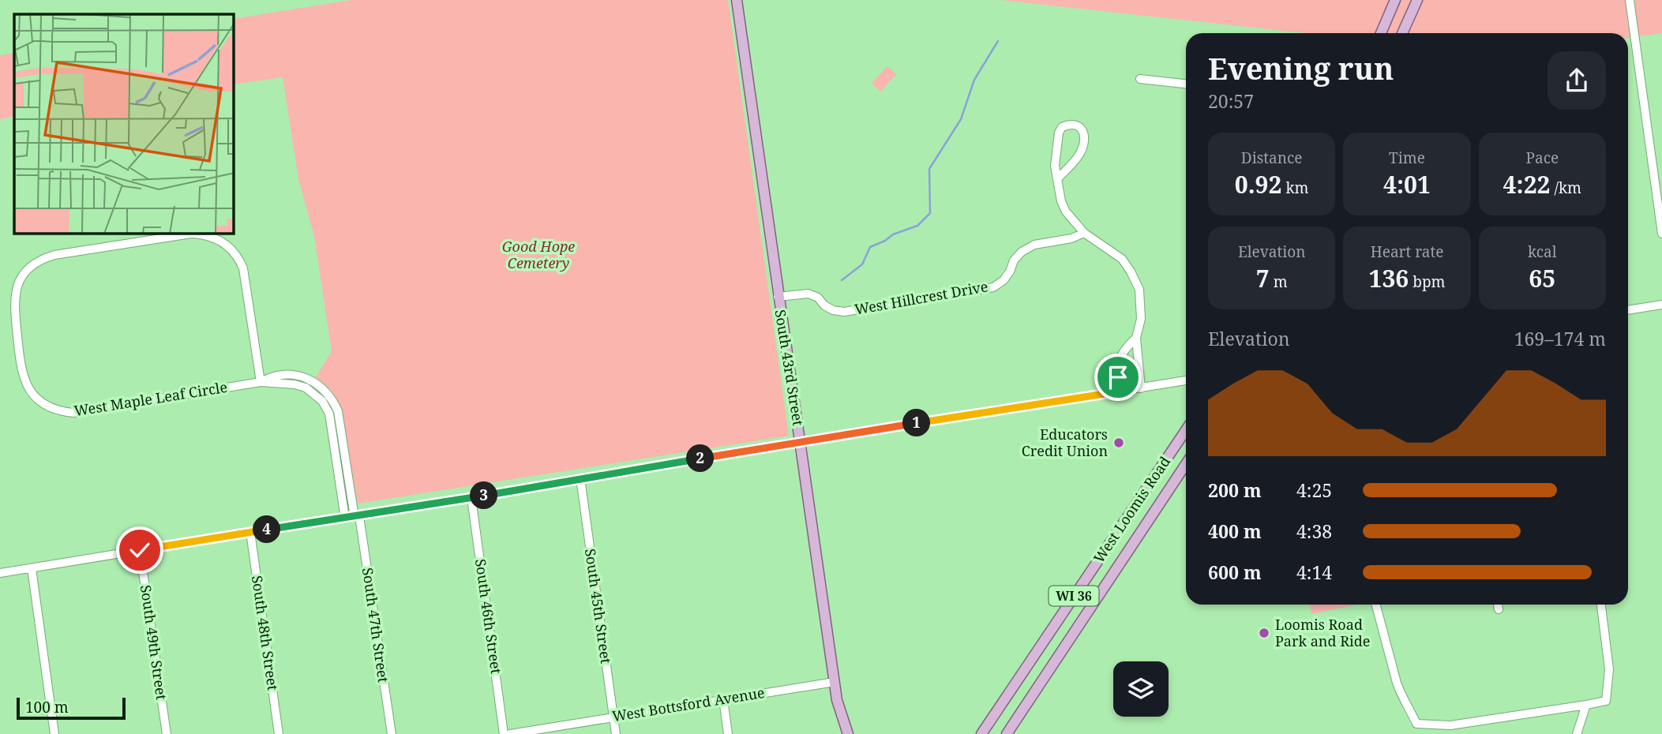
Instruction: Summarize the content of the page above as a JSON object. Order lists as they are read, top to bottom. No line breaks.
{"streets":{"main road":["South 43rd Street","West Loomis Road","WI 36"],"street":["West Hillcrest Drive","West Maple Leaf Circle","South 45th Street","South 46th Street","South 47th Street","South 48th Street","South 49th Street","West Bottsford Avenue"]},"crossings":[["West Hillcrest Drive","South 43rd Street"],["South 43rd Street","West Bottsford Avenue"],["West Maple Leaf Circle","South 47th Street"],["South 45th Street","West Bottsford Avenue"]],"parks":["Good Hope Cemetery"],"places":["Educators Credit Union","Loomis Road Park and Ride"],"scale_bar":"100 m","page":{"heading":["Evening run","20:57"],"stats":[["Distance","0.92 km"],["Time","4:01"],["Pace","4:22 /km"],["Elevation","7 m"],["Heart rate","136 bpm"],["kcal","65"]],"chart":["Elevation","169–174 m"],"pins":["1","2","3","4"],"list":[{"name":"200 m","note":"4:25"},{"name":"400 m","note":"4:38"},{"name":"600 m","note":"4:14"}],"scale":"100 m"}}
